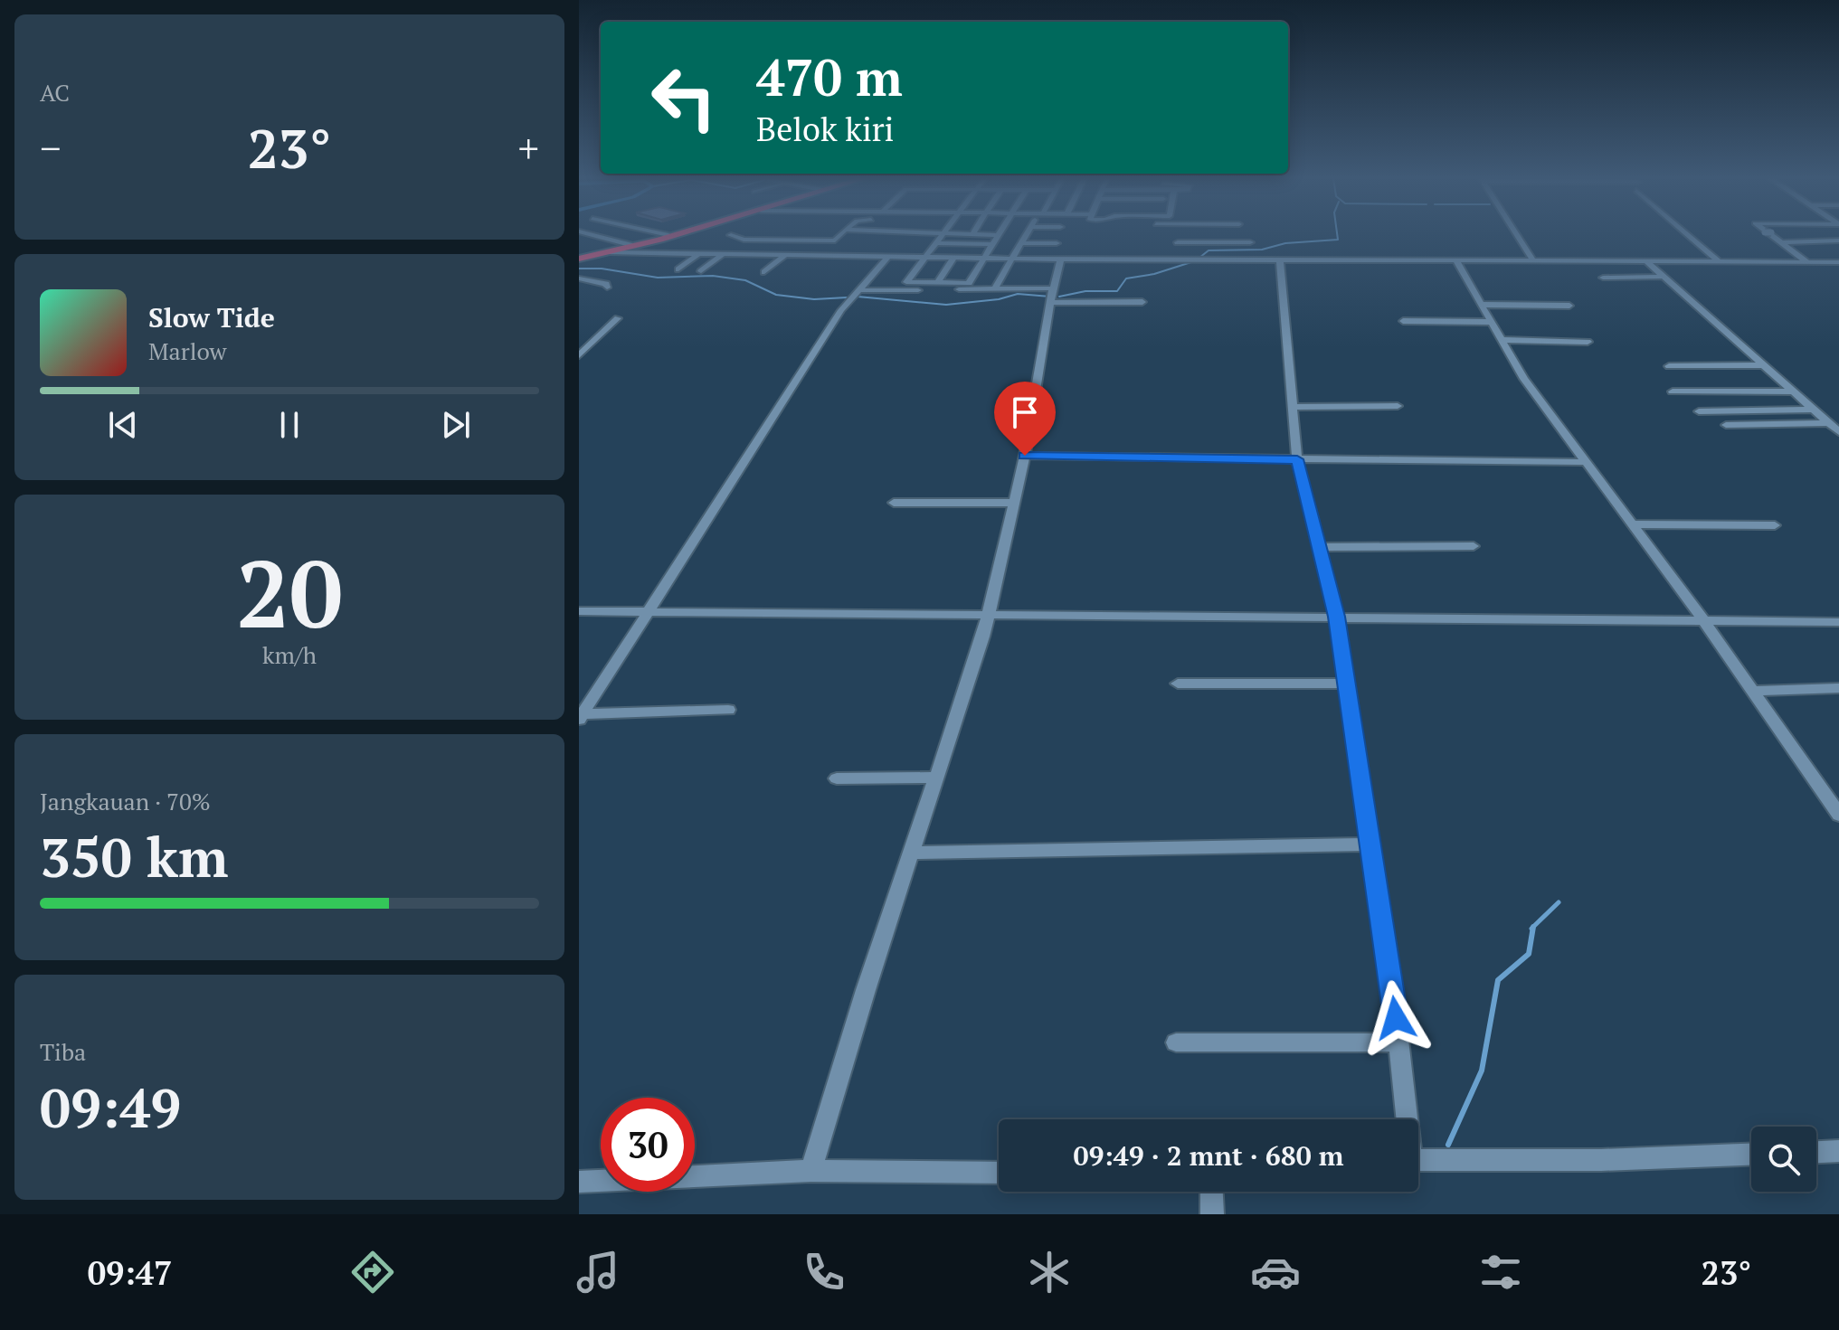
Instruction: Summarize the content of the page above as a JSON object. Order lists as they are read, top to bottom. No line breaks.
{"page":{"tile":["AC",["20","km/h"],["Jangkauan · 70%","350 km"],["Tiba","09:49"]],"turn":["470 m","Belok kiri"],"heat":["−","23°","+"],"song":["Slow Tide","Marlow"],"limit":"30","trip":"09:49 · 2 mnt · 680 m","tabs":["09:47","23°"]}}
